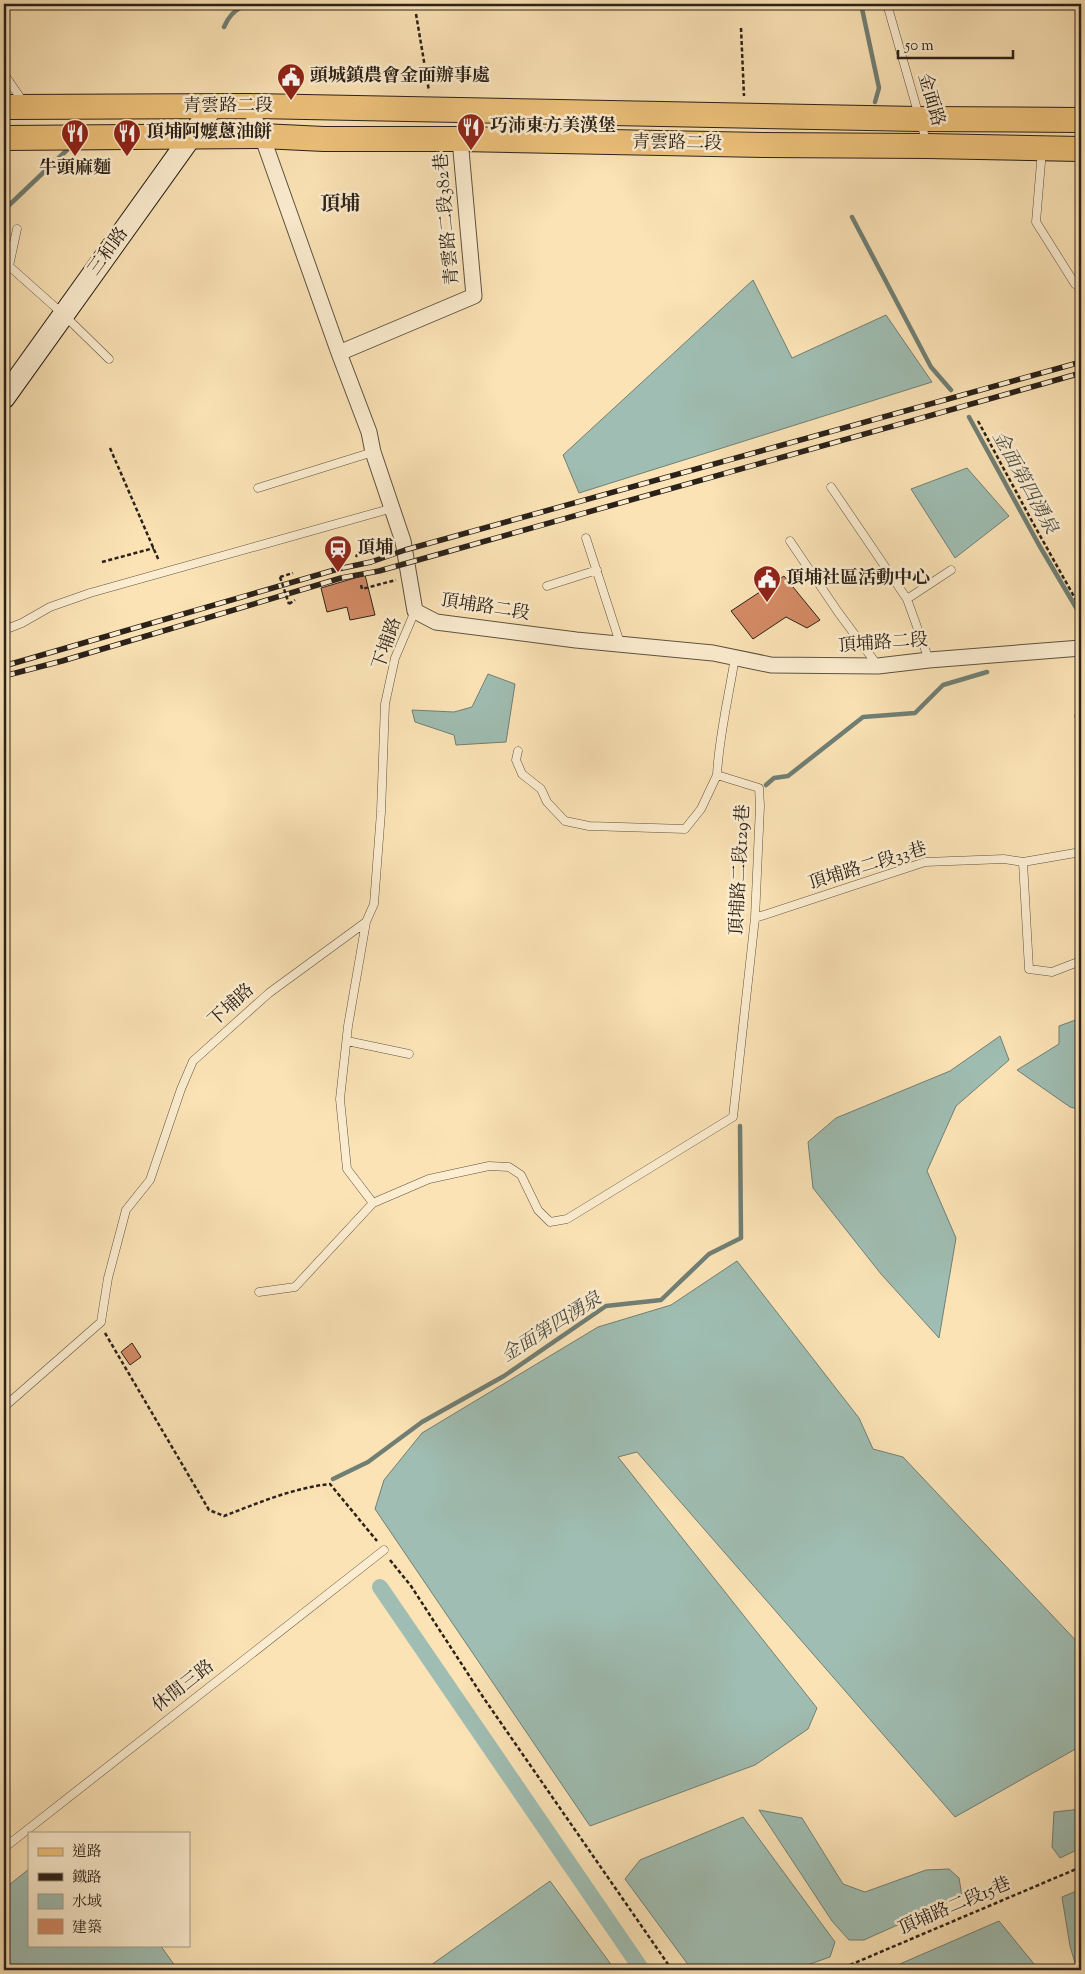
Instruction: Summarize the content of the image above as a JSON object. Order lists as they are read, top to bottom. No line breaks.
{"streets":{"main road":["青雲路二段","三和路"],"street":["青雲路二段382巷","頂埔路二段"],"lane":["金面路","下埔路","頂埔路二段33巷","頂埔路二段129巷","休閒三路"],"path":["頂埔路二段15巷"]},"crossings":[["金面路","青雲路二段"],["青雲路二段","青雲路二段382巷"],["青雲路二段","三和路"],["青雲路二段","頂埔路二段"],["青雲路二段382巷","頂埔路二段"],["頂埔路二段","下埔路"],["頂埔路二段33巷","頂埔路二段129巷"]],"districts":["頂埔"],"water":["金面第四湧泉"],"places":{"public building":["頭城鎮農會金面辦事處","頂埔社區活動中心"],"restaurant":["巧沛東方美漢堡","牛頭麻麵","頂埔阿嬤蔥油餅"],"station":["頂埔"]},"legend":["道路","鐵路","水域","建築"],"scale_bar":"50 m"}
